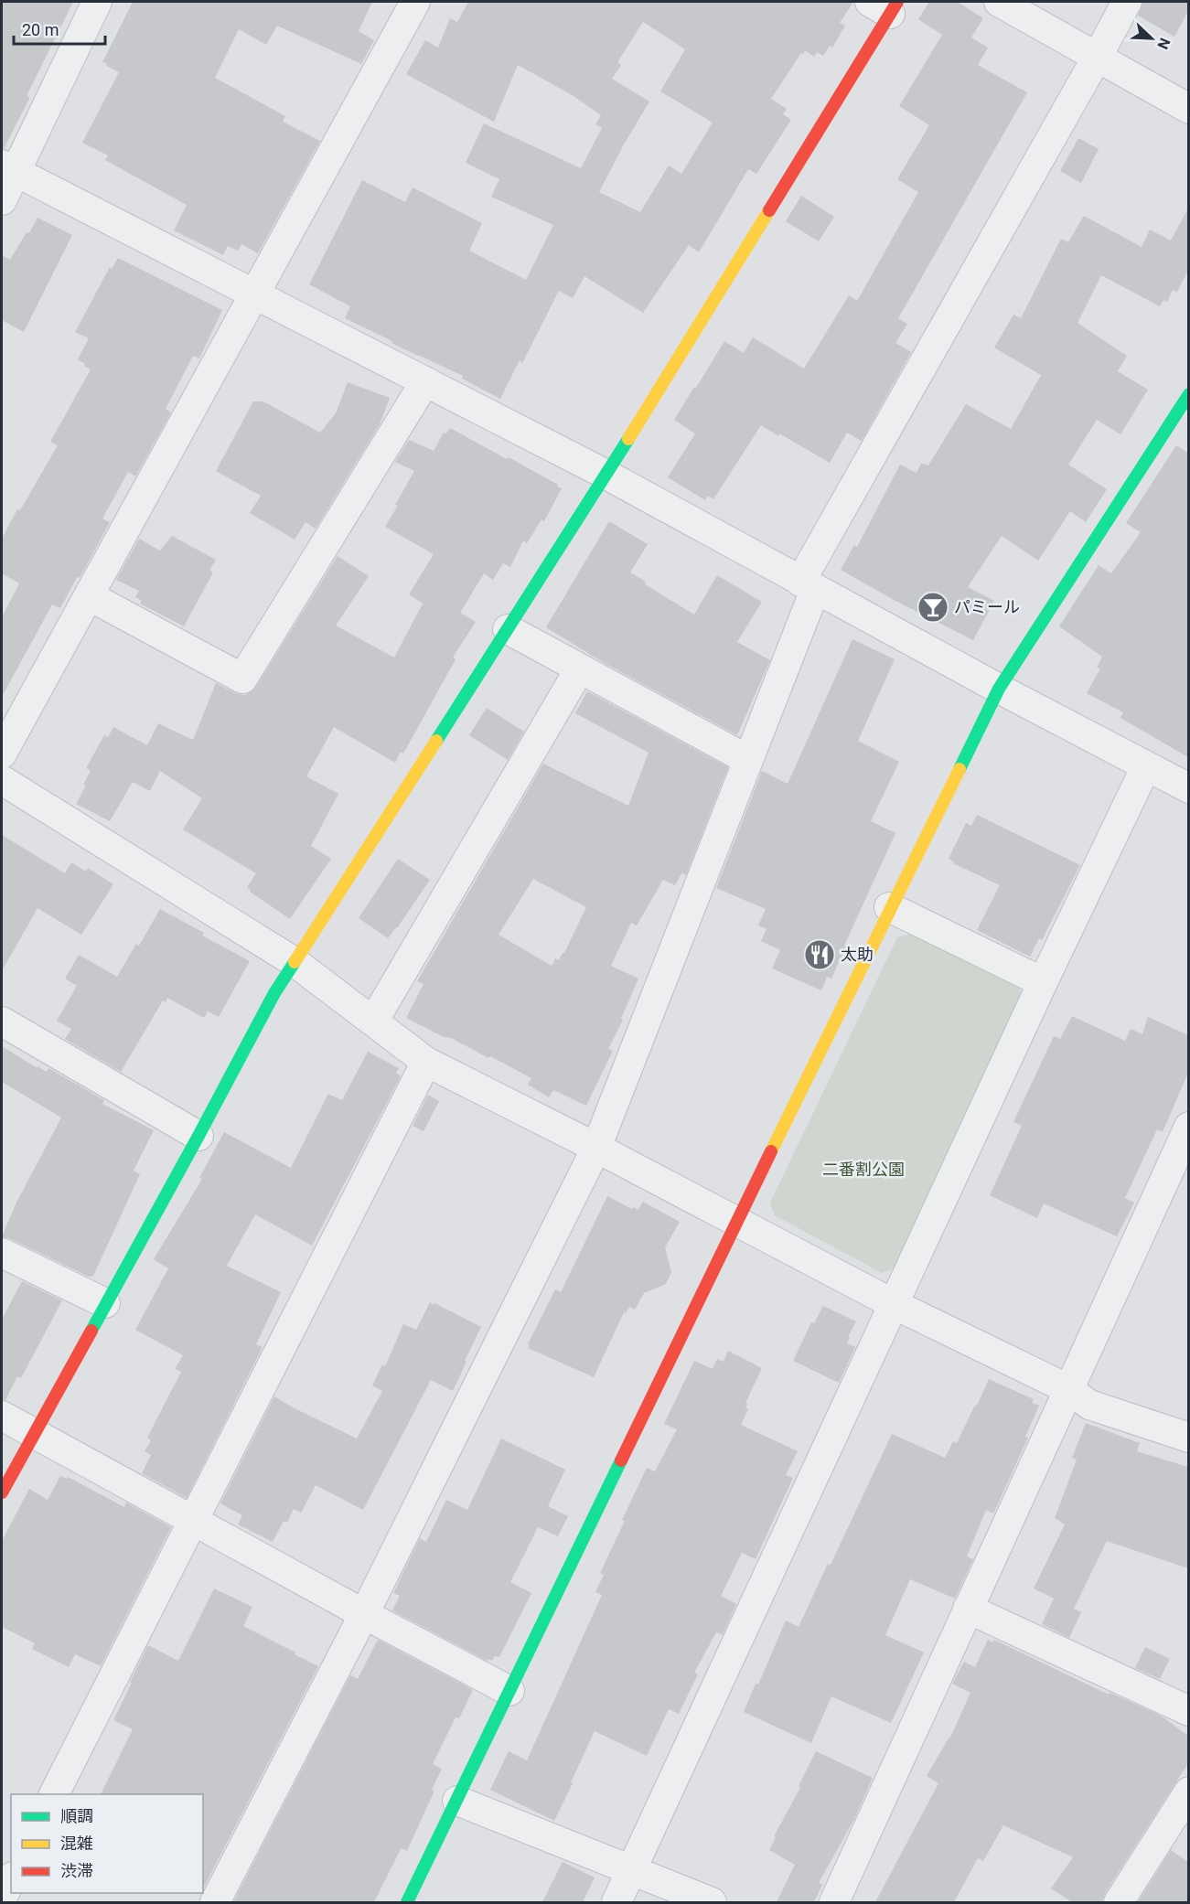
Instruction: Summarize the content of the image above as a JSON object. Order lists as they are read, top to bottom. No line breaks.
{"parks":["二番割公園"],"places":{"bar":["パミール"],"restaurant":["太助"]},"legend":["順調","混雑","渋滞"],"scale_bar":"20 m","north":"bottom right"}
